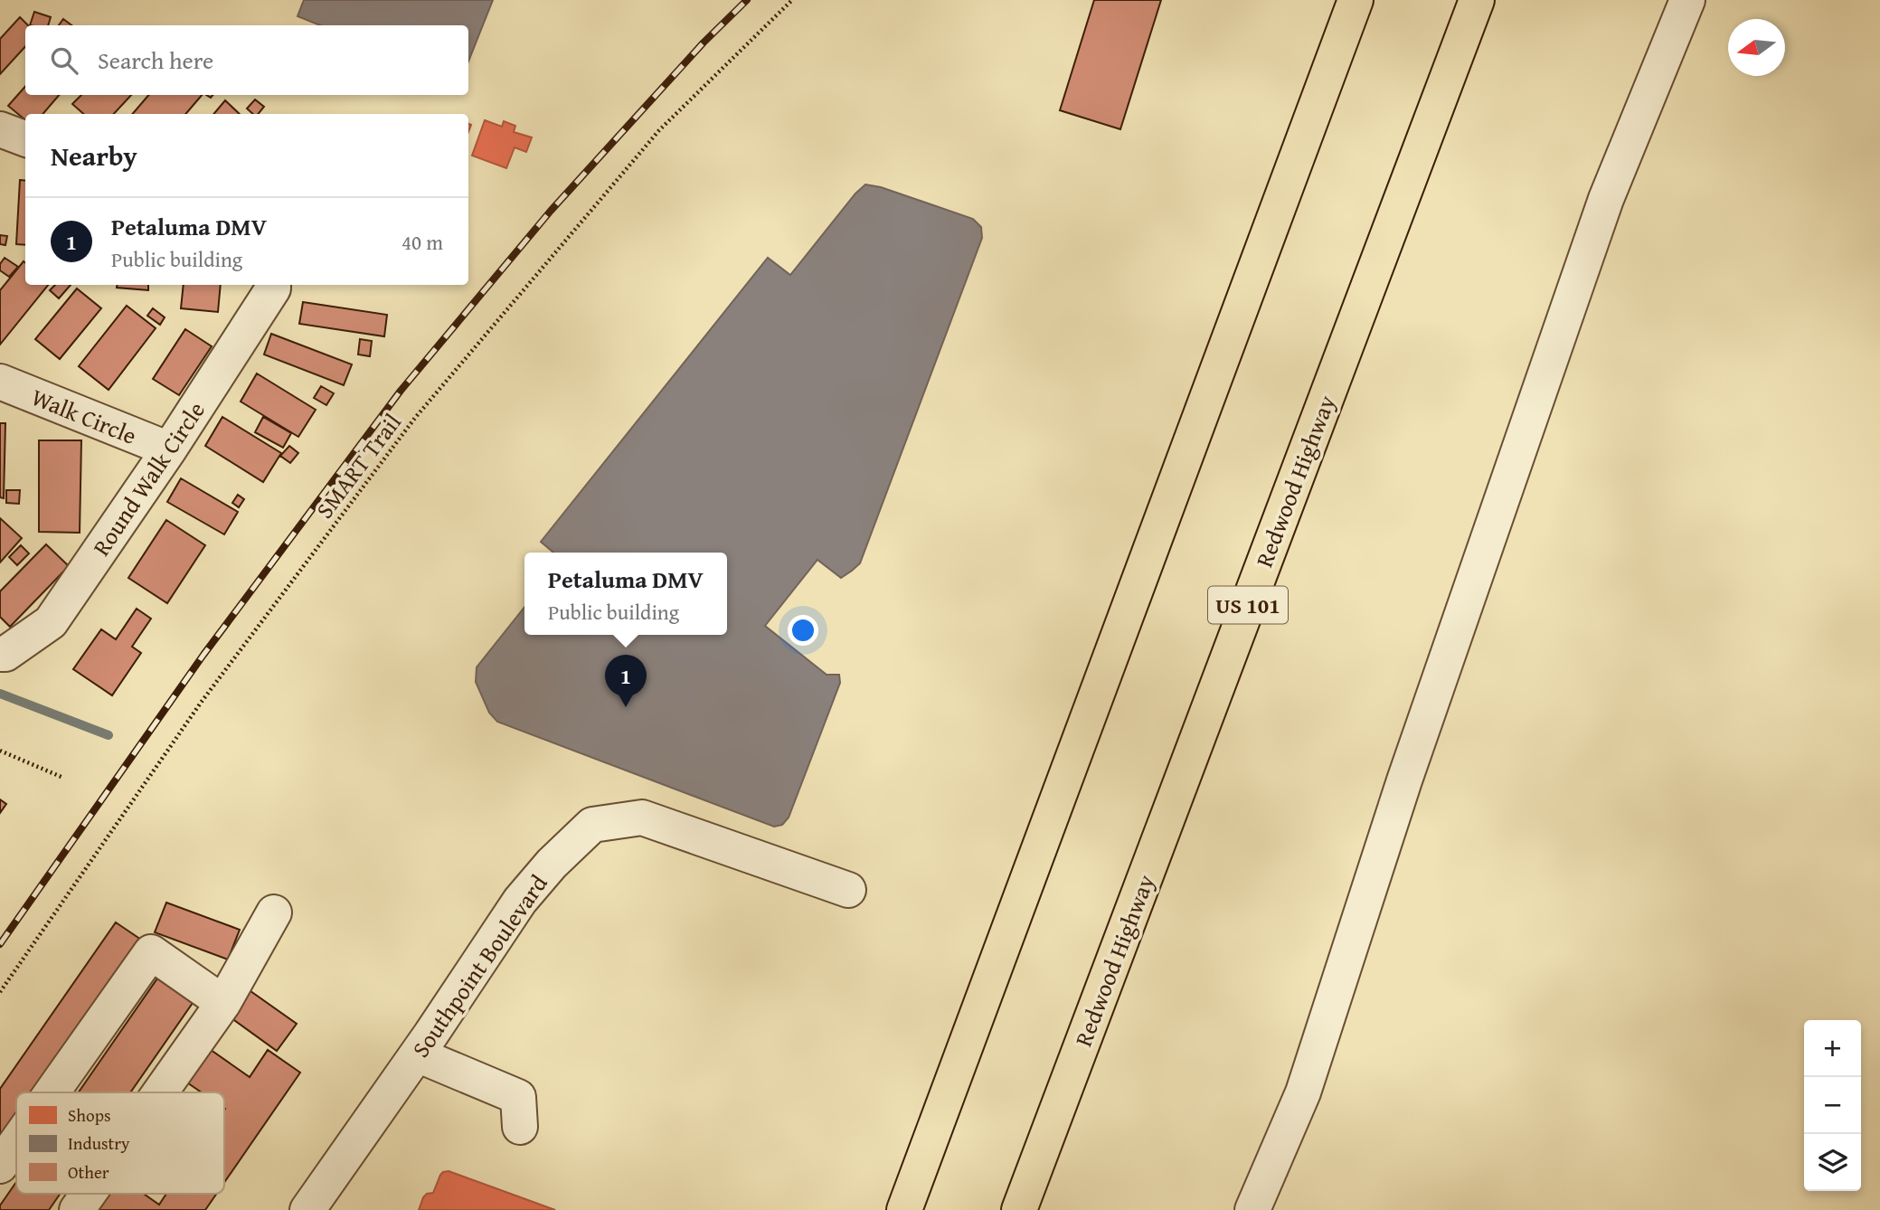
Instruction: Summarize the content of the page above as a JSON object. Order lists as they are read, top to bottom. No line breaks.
{"streets":{"highway":["Redwood Highway","US 101"],"street":["Walk Circle","Round Walk Circle","Southpoint Boulevard"],"path":["SMART Trail"]},"crossings":[["Walk Circle","Round Walk Circle"]],"legend":["Shops","Industry","Other"],"north":"left","page":{"search":"Search here","heading":"Nearby","list":[{"mark":"1","name":"Petaluma DMV","note":"Public building","value":"40 m"}],"popup":["Petaluma DMV","Public building"],"pins":"1","map_buttons":["+","−"]}}
